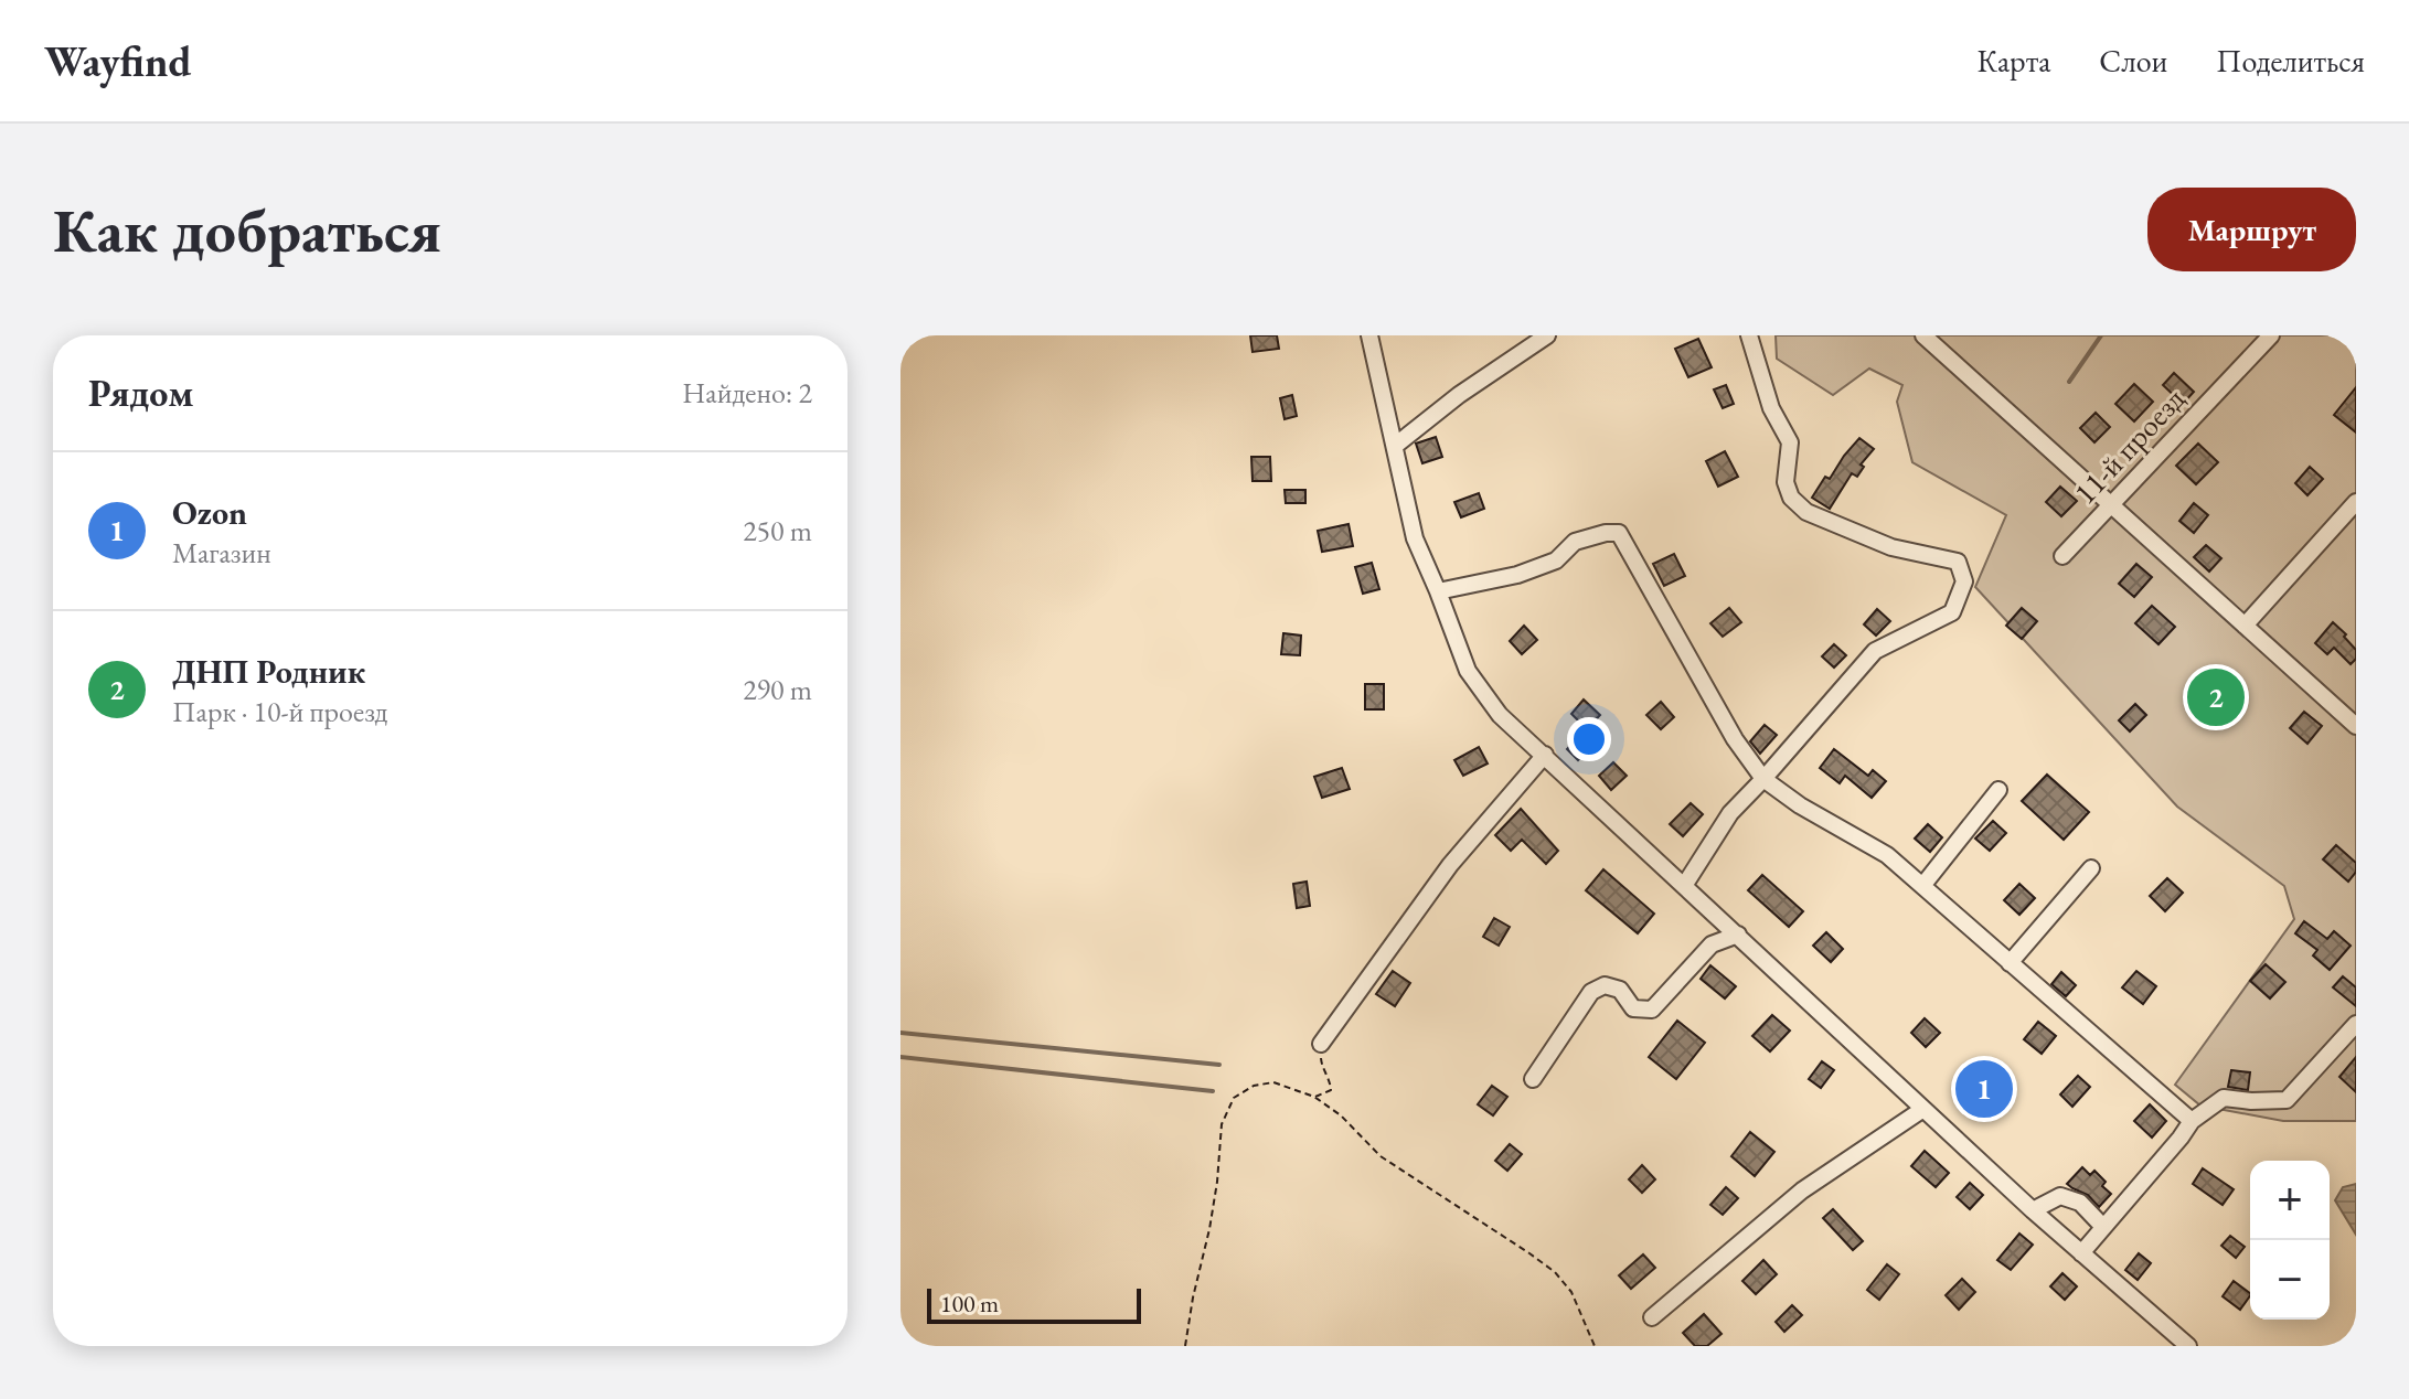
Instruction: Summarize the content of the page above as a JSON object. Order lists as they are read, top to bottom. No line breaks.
{"streets":{"street":["11-й проезд"]},"scale_bar":"100 m","page":{"header":"Wayfind","nav":["Карта","Слои","Поделиться"],"buttons":"Маршрут","title":"Как добраться","heading":["Рядом","Найдено: 2"],"list":[{"mark":"1","name":"Ozon","note":"Магазин","value":"250 m"},{"mark":"2","name":"ДНП Родник","note":"Парк · 10-й проезд","value":"290 m"}],"pins":["2","1"],"map_buttons":["+","−"],"scale":"100 m"}}
